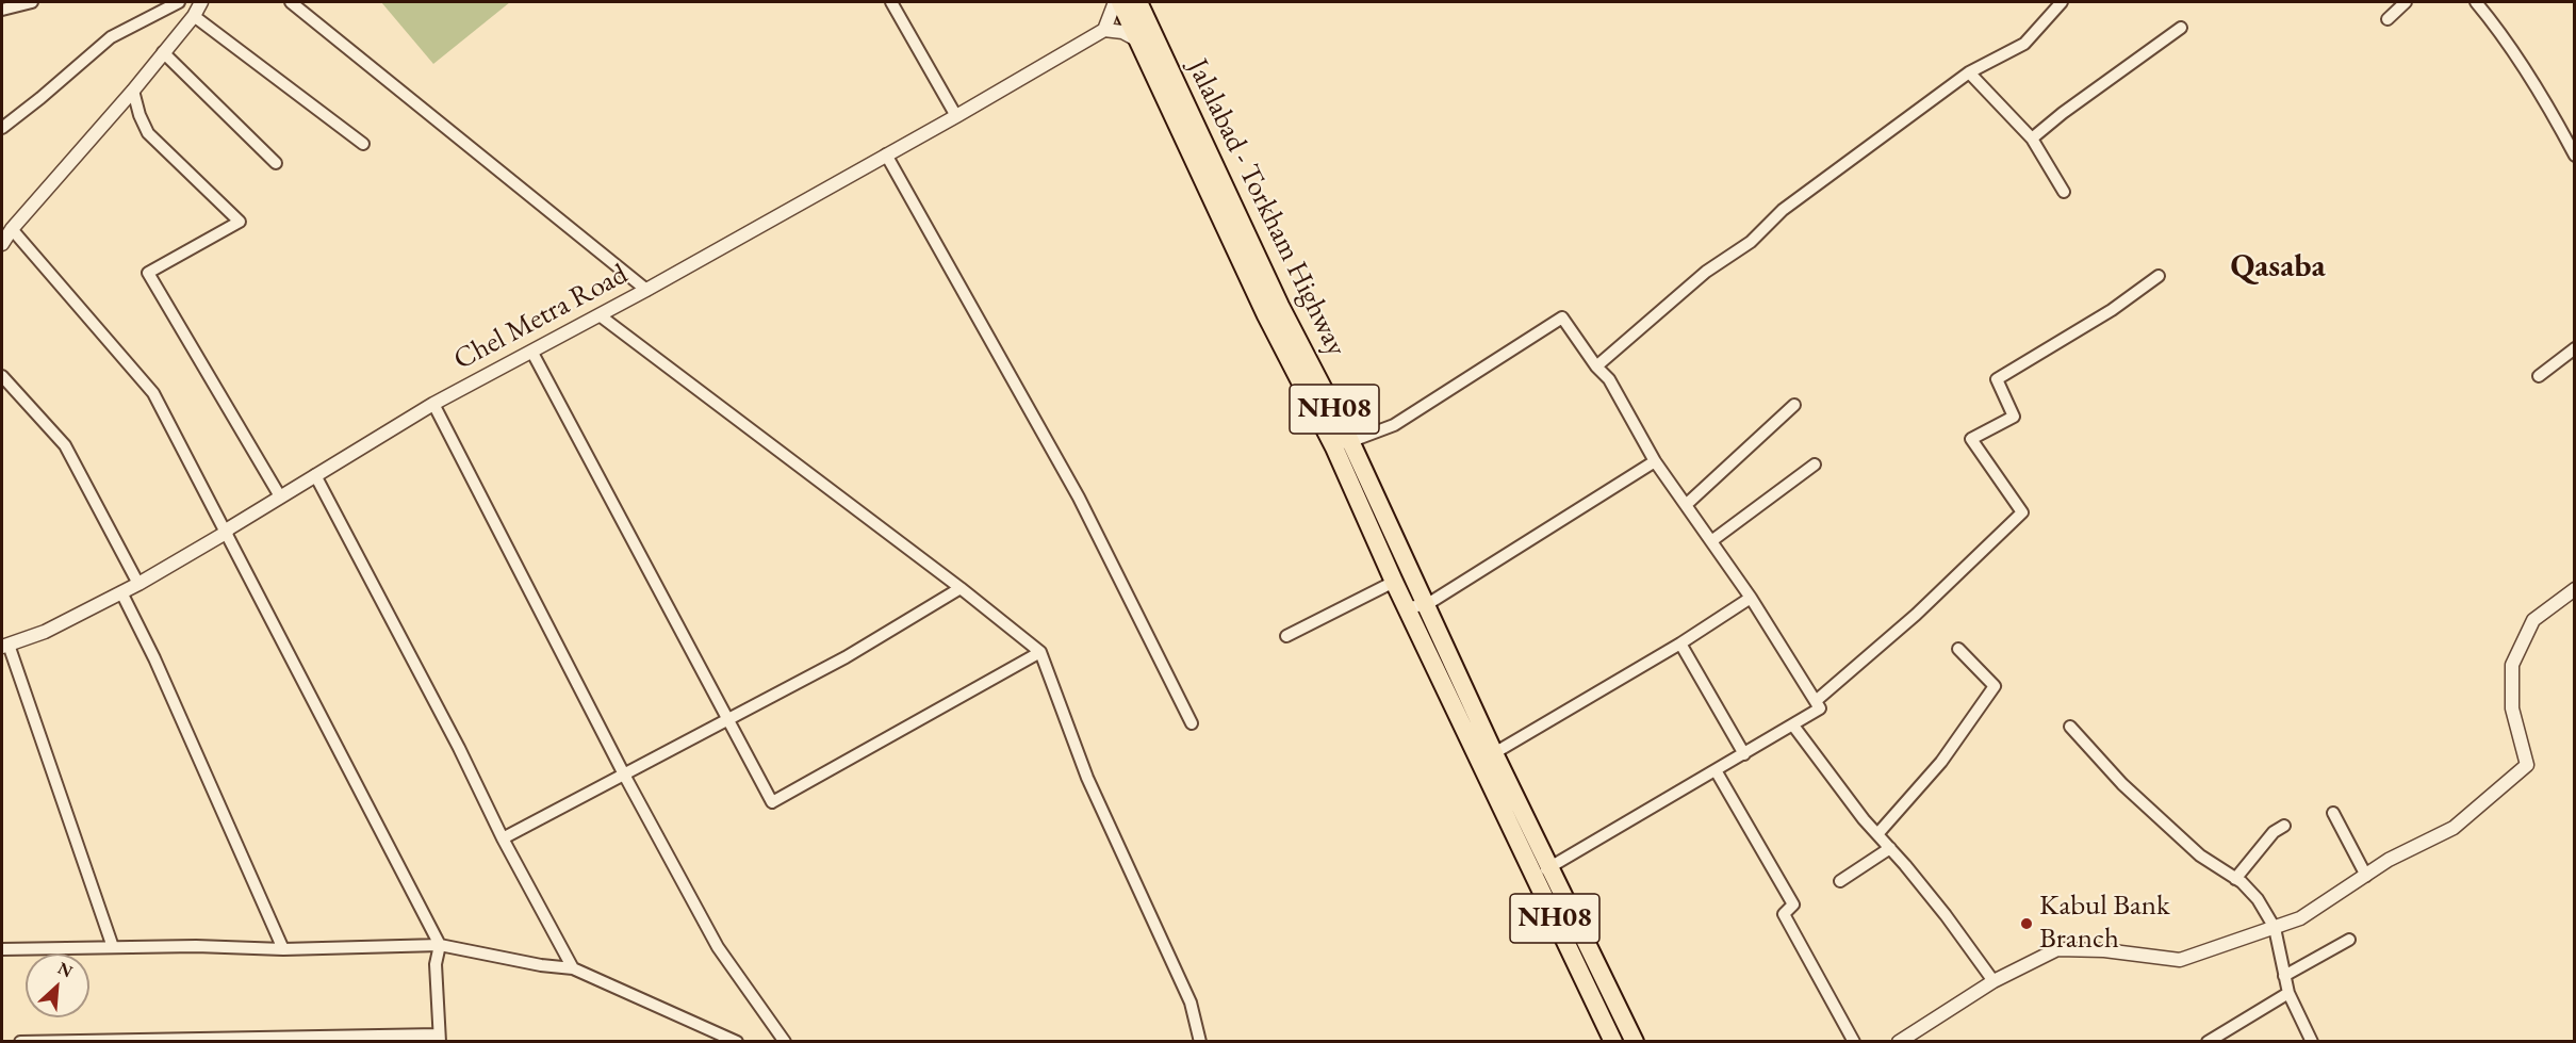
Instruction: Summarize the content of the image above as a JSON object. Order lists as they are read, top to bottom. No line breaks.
{"streets":{"highway":["Jalalabad - Torkham Highway","NH08"],"street":["Chel Metra Road"]},"districts":["Qasaba"],"places":["Kabul Bank Branch"],"north":"top right"}
